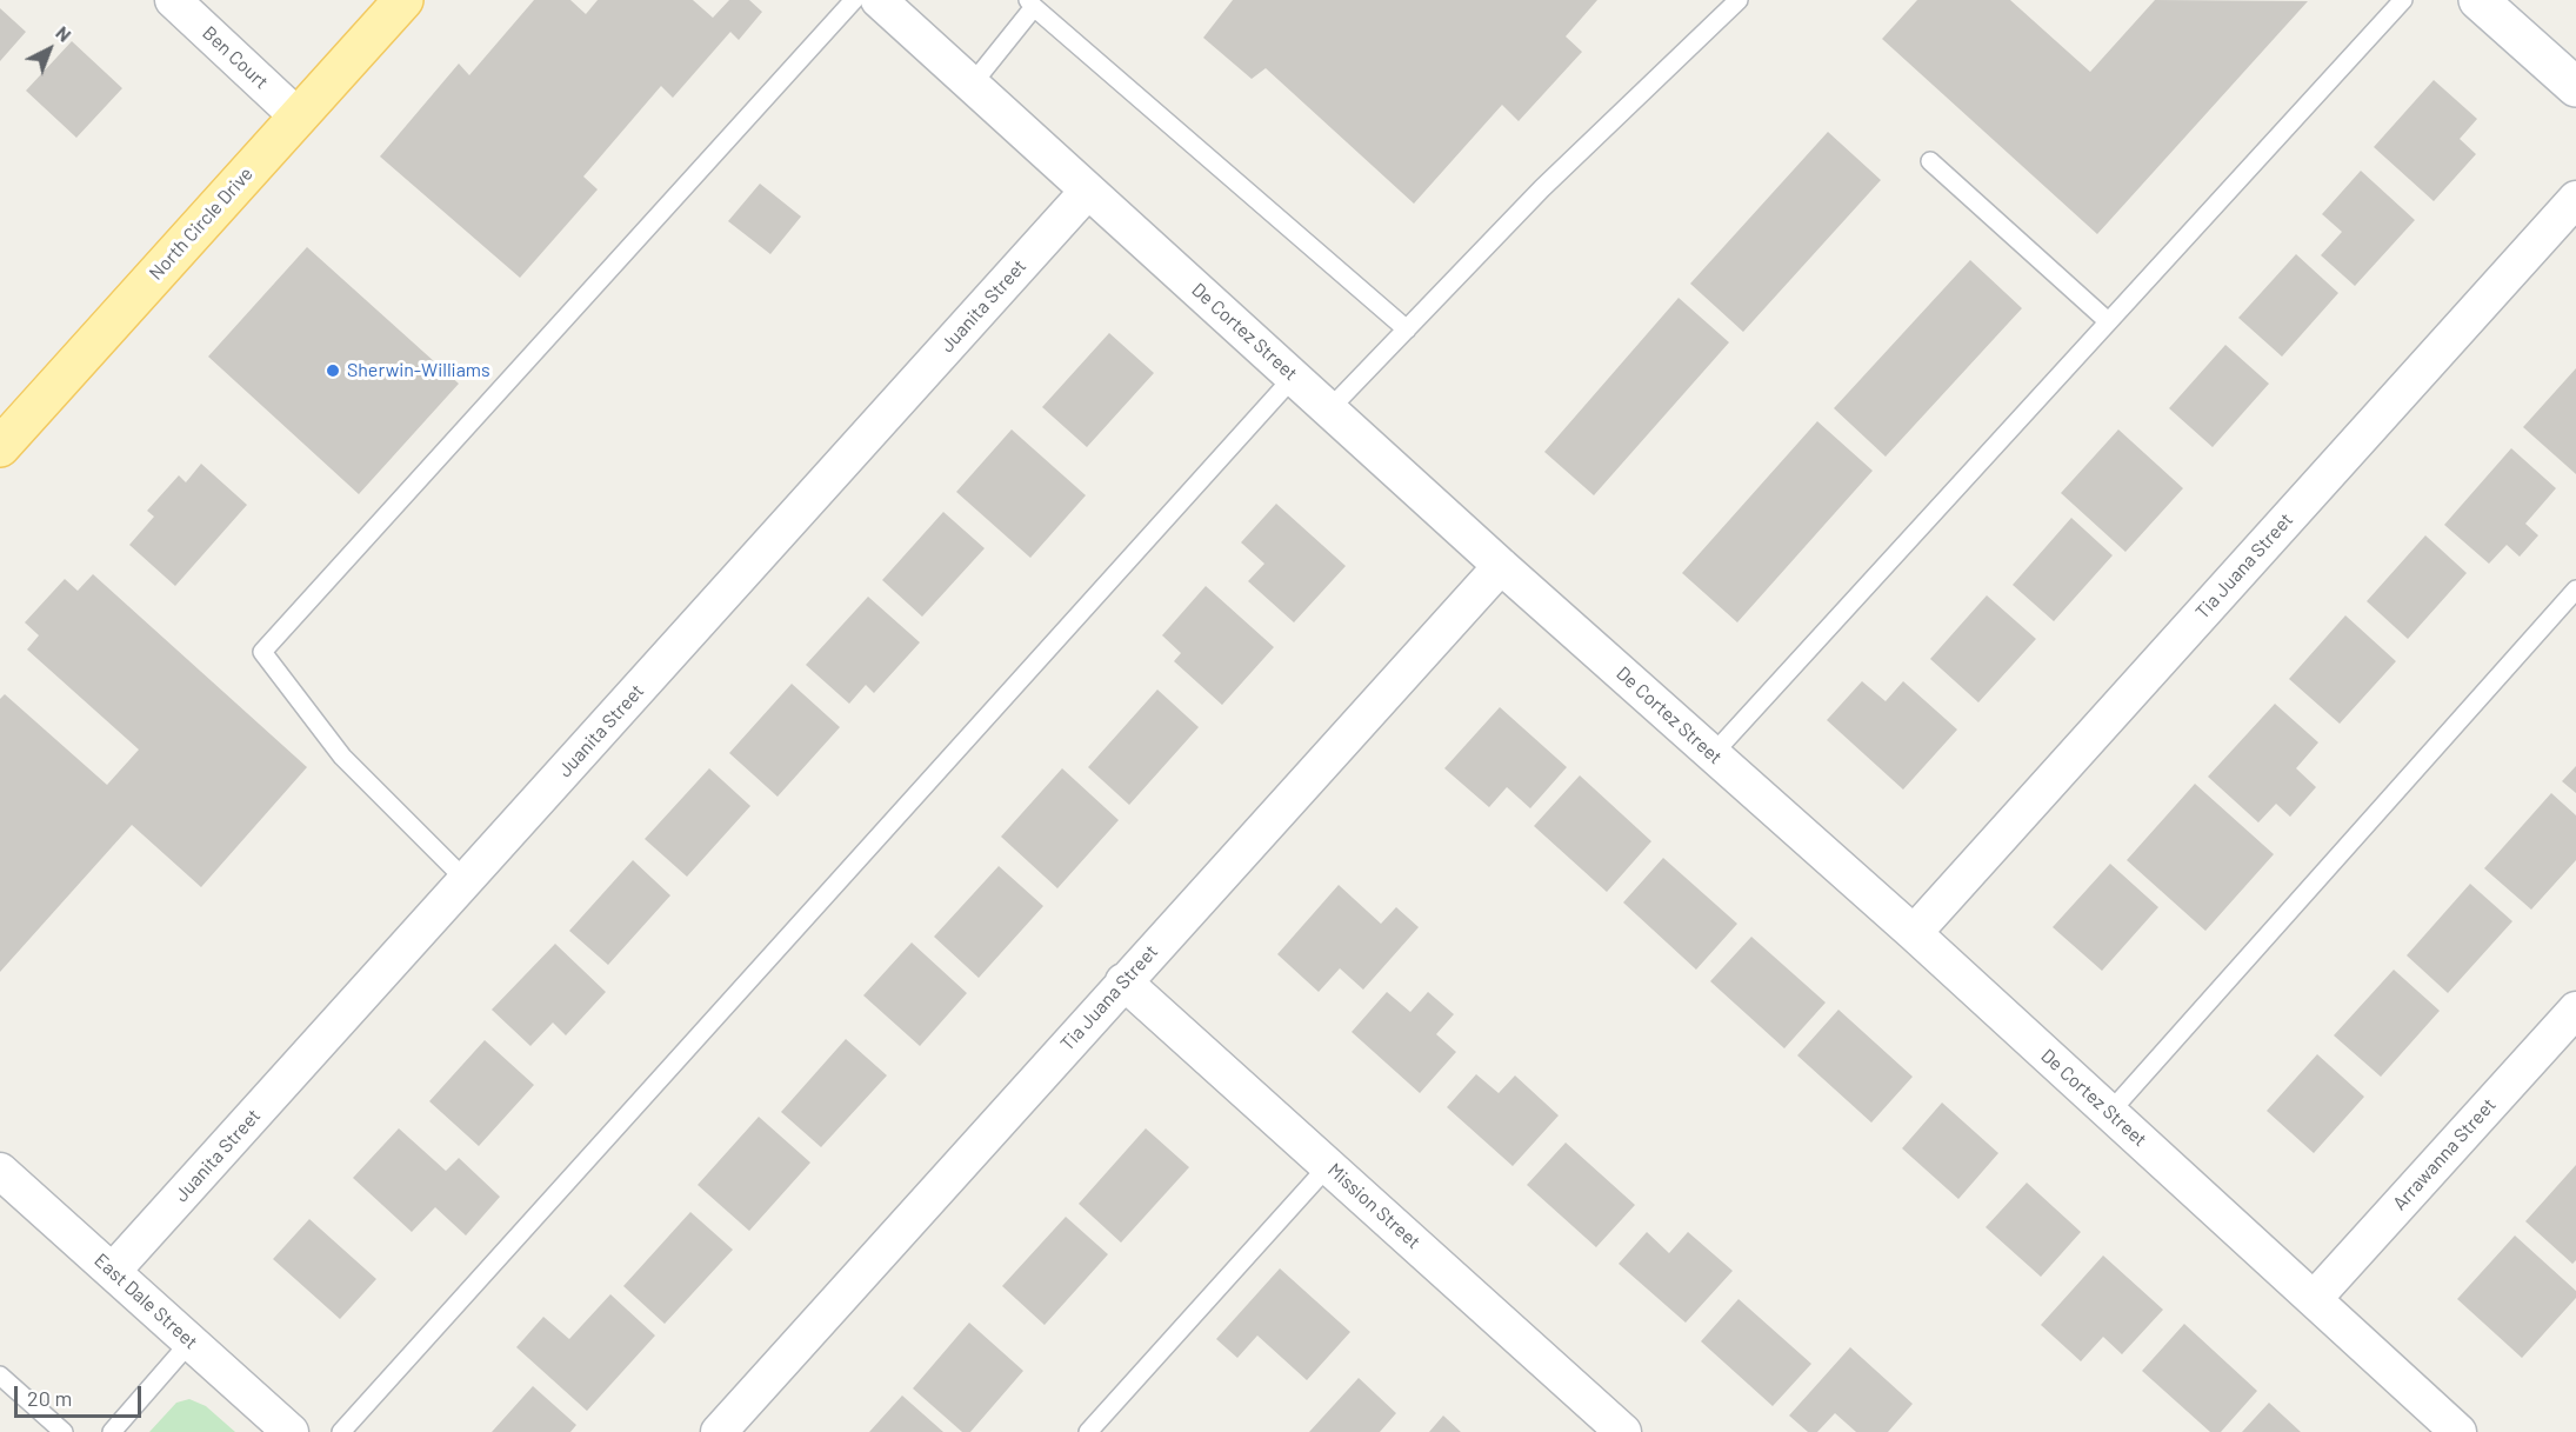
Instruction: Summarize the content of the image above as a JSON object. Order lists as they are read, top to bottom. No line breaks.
{"streets":{"main road":["North Circle Drive"],"street":["Ben Court","Juanita Street","De Cortez Street","Tia Juana Street","Arrawanna Street","Mission Street","East Dale Street"]},"crossings":[["Ben Court","North Circle Drive"],["Juanita Street","De Cortez Street"],["Juanita Street","East Dale Street"],["De Cortez Street","Tia Juana Street"],["De Cortez Street","Arrawanna Street"],["Tia Juana Street","Mission Street"]],"places":["Sherwin-Williams"],"scale_bar":"20 m","north":"top right"}
